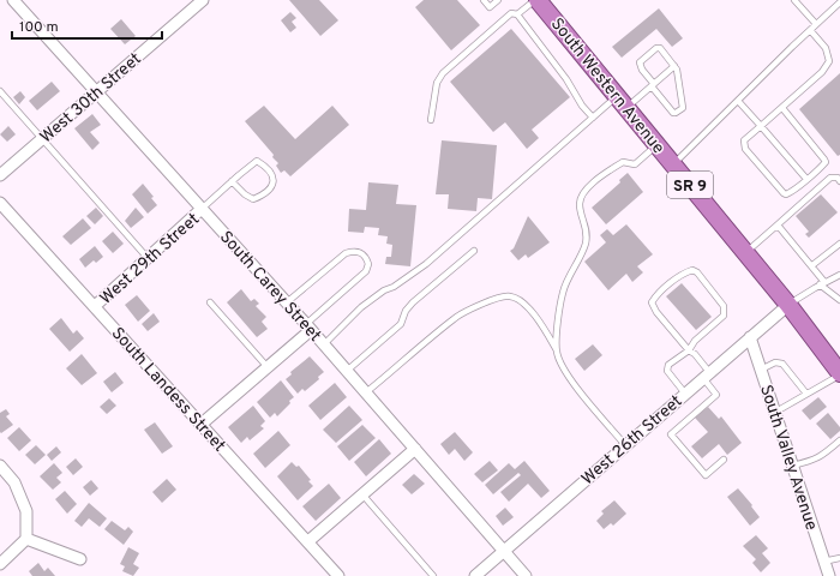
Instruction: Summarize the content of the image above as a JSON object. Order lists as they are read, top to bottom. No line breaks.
{"streets":{"highway":["South Western Avenue","SR 9"],"street":["West 30th Street","West 29th Street","South Carey Street","South Landess Street","West 26th Street","South Valley Avenue"]},"crossings":[["South Western Avenue","West 26th Street"],["West 30th Street","South Carey Street"],["West 29th Street","South Carey Street"],["West 29th Street","South Landess Street"],["South Carey Street","West 26th Street"],["West 26th Street","South Valley Avenue"]],"scale_bar":"100 m"}
